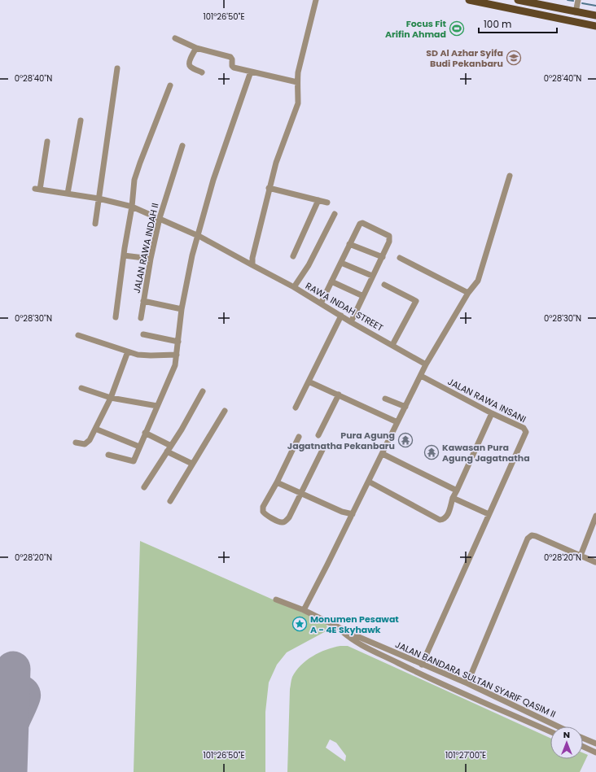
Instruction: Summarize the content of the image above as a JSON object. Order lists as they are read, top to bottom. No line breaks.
{"streets":{"street":["JALAN RAWA INDAH II","RAWA INDAH STREET","JALAN RAWA INSANI","JALAN BANDARA SULTAN SYARIF QASIM II"]},"crossings":[["JALAN RAWA INDAH II","RAWA INDAH STREET"],["JALAN RAWA INSANI","JALAN BANDARA SULTAN SYARIF QASIM II"]],"places":{"sports":["Focus Fit Arifin Ahmad"],"school or university":["SD Al Azhar Syifa Budi Pekanbaru"],"temple":["Pura Agung Jagatnatha Pekanbaru","Kawasan Pura Agung Jagatnatha"],"place":["Monumen Pesawat A - 4E Skyhawk"]},"scale_bar":"100 m","north":"top","coordinates":["101°26'50\"E","0°28'40\"N","0°28'30\"N","0°28'20\"N","101°27'00\"E"]}
